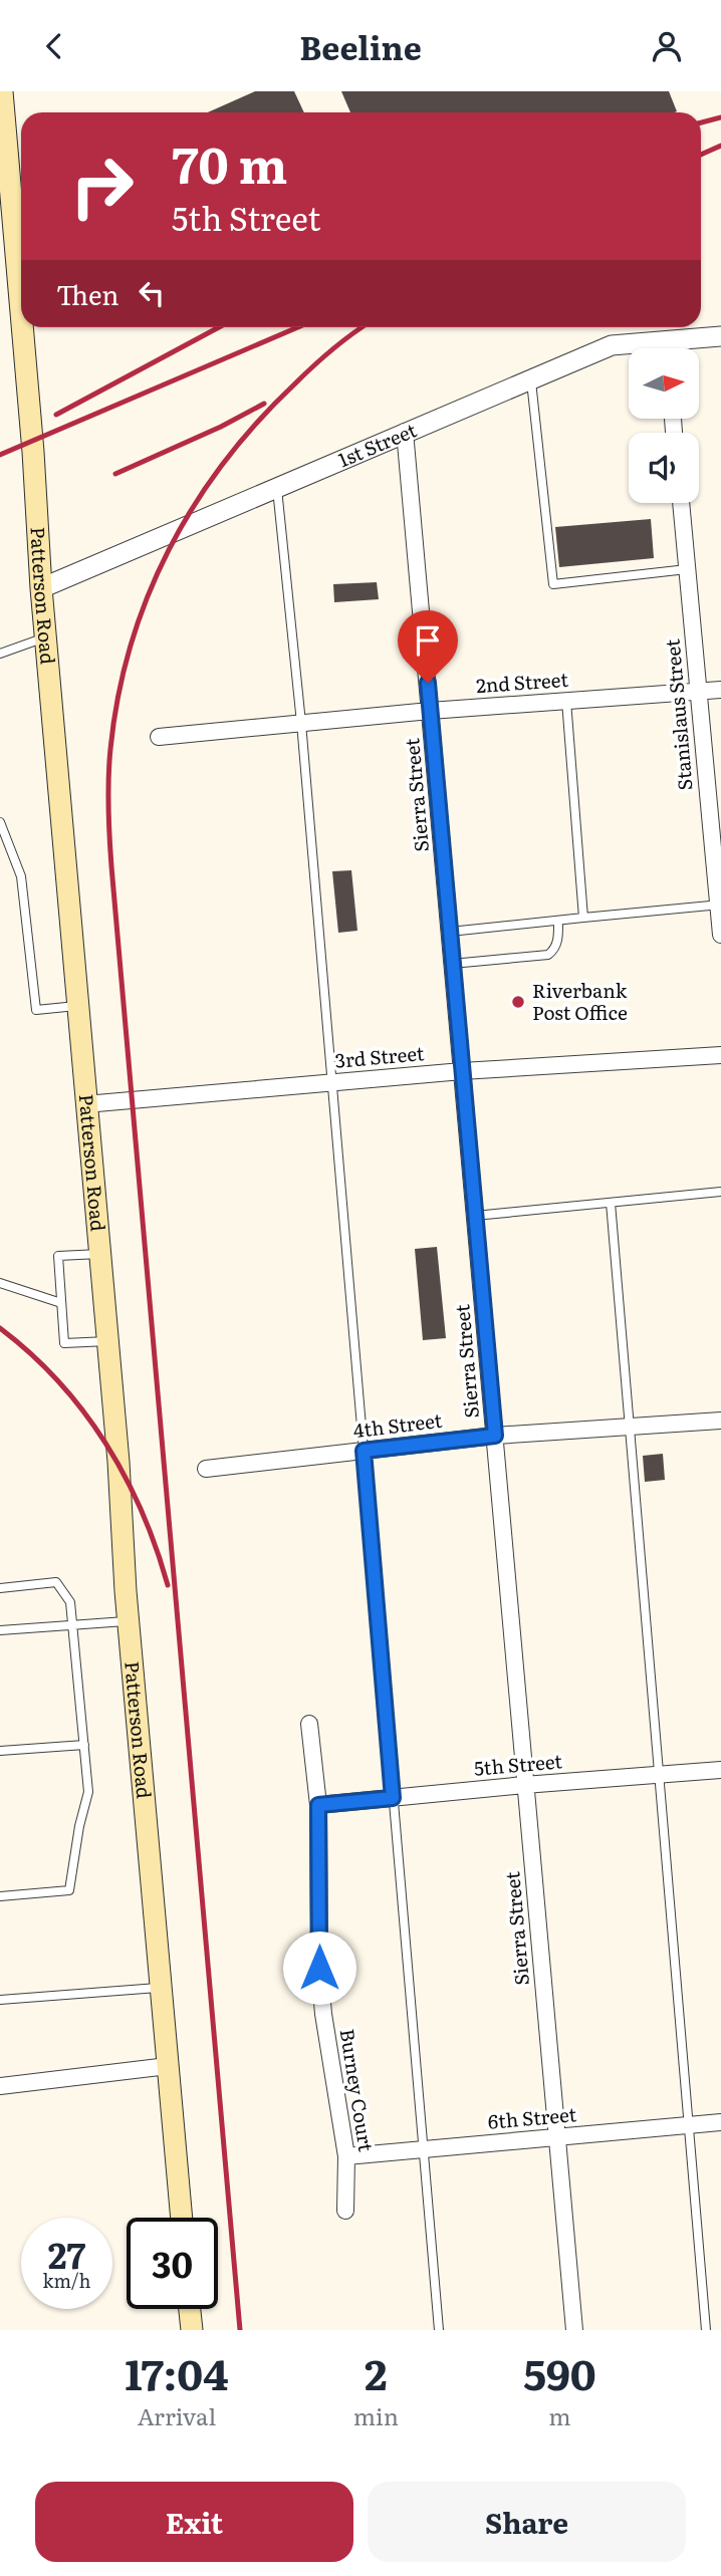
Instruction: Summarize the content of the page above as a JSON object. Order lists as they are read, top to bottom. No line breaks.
{"streets":{"main road":["Patterson Road"],"street":["1st Street","2nd Street","Stanislaus Street","Sierra Street","3rd Street","4th Street","5th Street","Burney Court","6th Street"]},"crossings":[["1st Street","Patterson Road"],["1st Street","Sierra Street"],["Patterson Road","3rd Street"],["2nd Street","Stanislaus Street"],["2nd Street","Sierra Street"],["Sierra Street","3rd Street"],["Sierra Street","4th Street"],["Sierra Street","5th Street"],["Sierra Street","6th Street"],["5th Street","Burney Court"],["Burney Court","6th Street"]],"places":["Riverbank Post Office"],"north":"right","page":{"header":"Beeline","turn":["70 m","5th Street"],"then":"Then","speed":"27 km/h","limit":"30","eta":["17:04","Arrival","2","min","590","m"],"buttons":["Exit","Share"]}}
